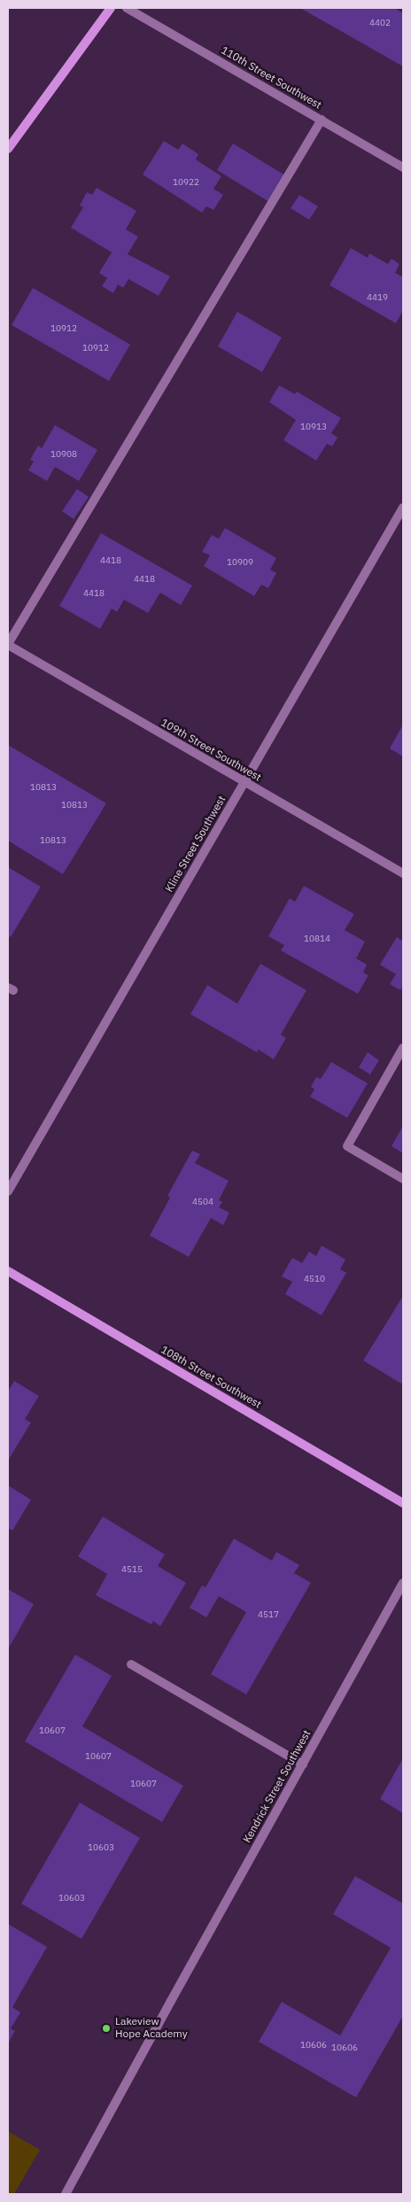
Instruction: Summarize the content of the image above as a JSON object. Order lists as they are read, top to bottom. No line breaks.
{"streets":{"street":["110th Street Southwest","109th Street Southwest","Kline Street Southwest","108th Street Southwest","Kendrick Street Southwest"]},"crossings":[["109th Street Southwest","Kline Street Southwest"]],"places":["Lakeview Hope Academy"],"house_numbers":["4402","10922","4419","10912","10912","10913","10908","4418","10909","4418","4418","10813","10813","10813","10814","4504","4510","4515","4517","10607","10607","10607","10603","10603","10606","10606"]}
